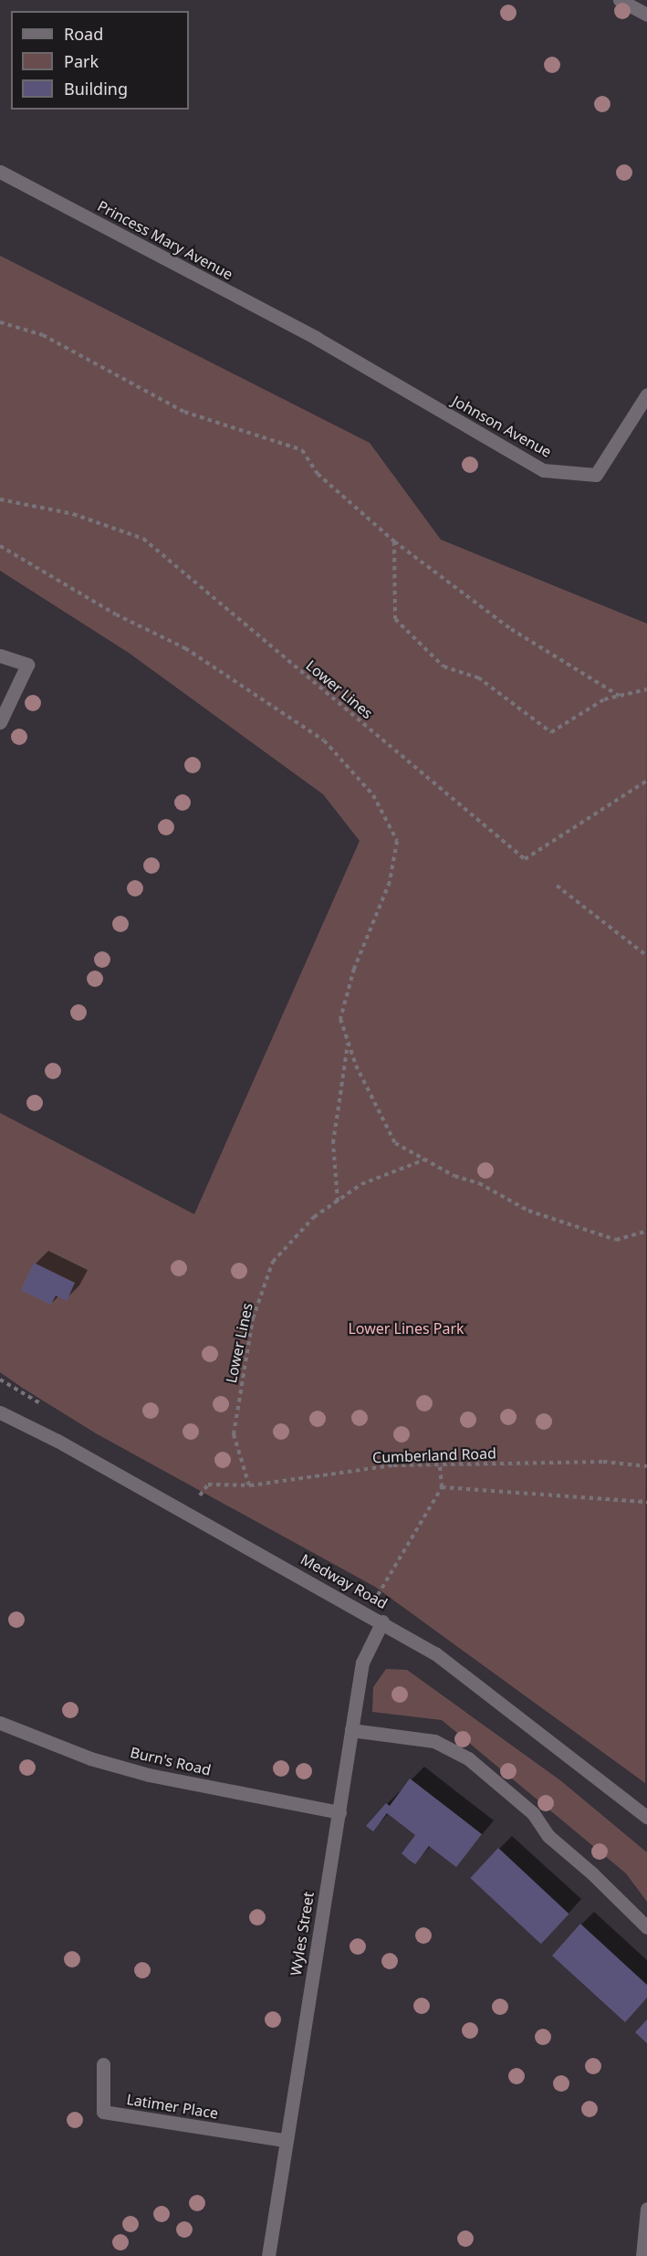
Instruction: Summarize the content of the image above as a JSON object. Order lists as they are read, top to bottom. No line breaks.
{"streets":{"street":["Princess Mary Avenue","Johnson Avenue","Medway Road","Burn's Road","Wyles Street","Latimer Place"],"path":["Lower Lines","Cumberland Road"]},"crossings":[["Princess Mary Avenue","Johnson Avenue"],["Lower Lines","Cumberland Road"],["Medway Road","Wyles Street"],["Burn's Road","Wyles Street"],["Wyles Street","Latimer Place"]],"parks":["Lower Lines Park"],"legend":["Road","Park","Building"]}
